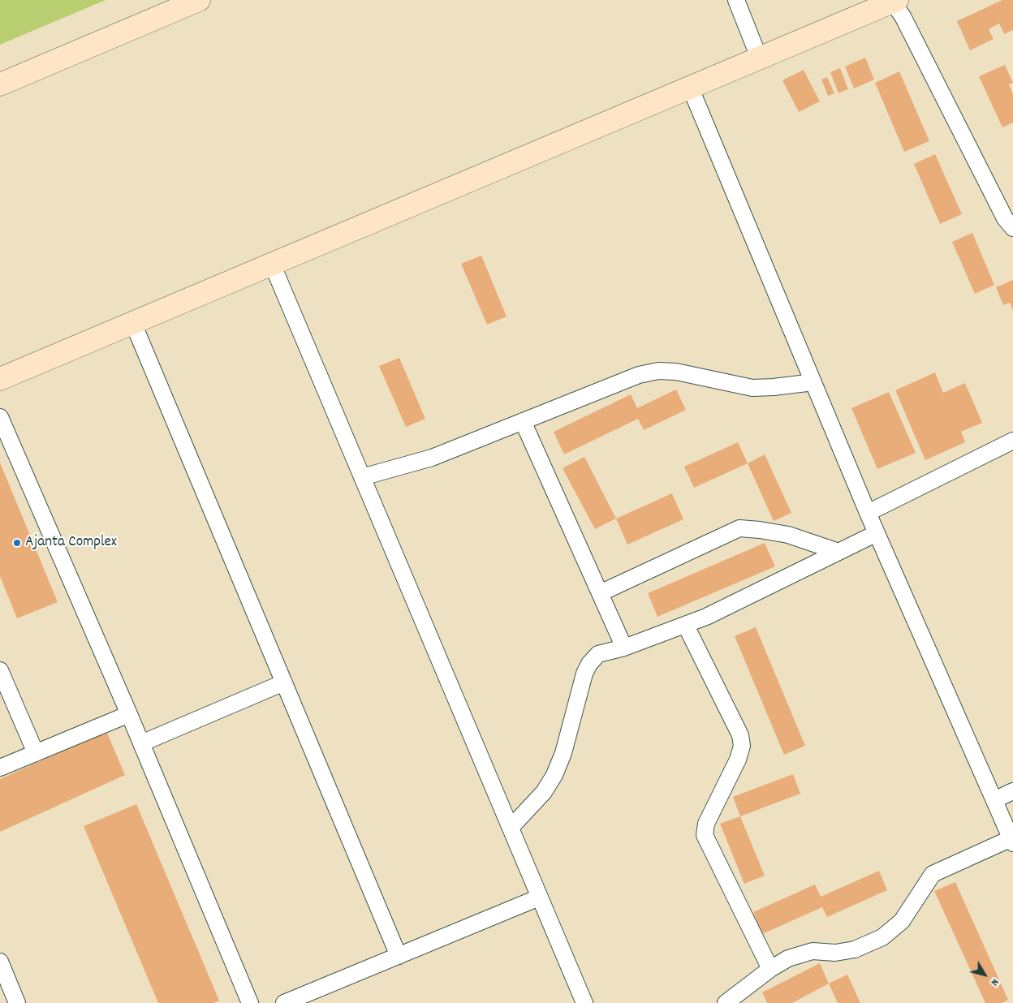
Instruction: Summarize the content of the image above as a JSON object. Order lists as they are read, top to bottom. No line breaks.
{"places":["Ajanta Complex"],"north":"bottom right"}
